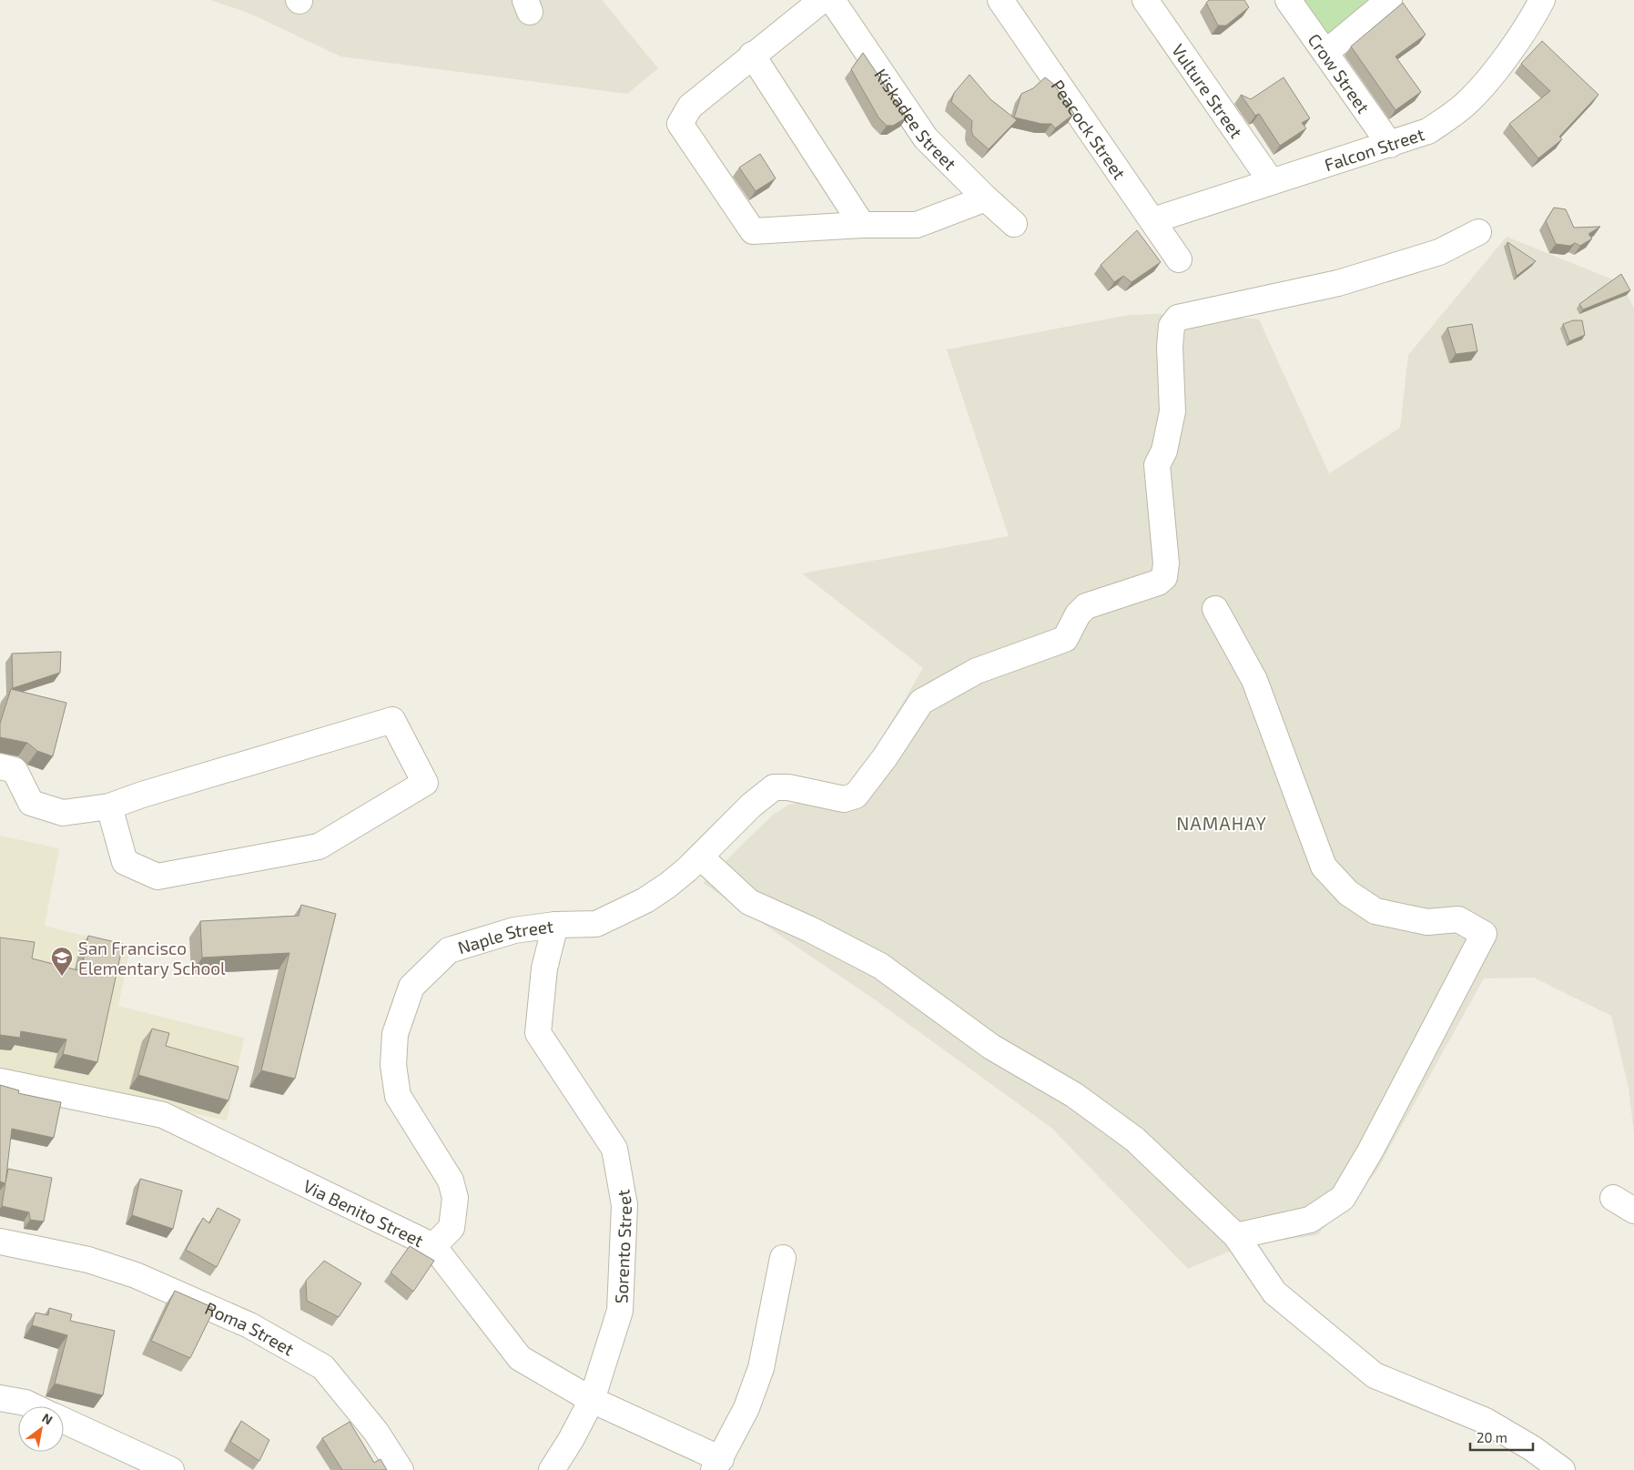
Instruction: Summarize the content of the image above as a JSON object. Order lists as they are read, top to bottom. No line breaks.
{"streets":{"street":["Crow Street","Vulture Street","Kiskadee Street","Peacock Street","Falcon Street","Naple Street","Via Benito Street","Sorento Street","Roma Street"]},"crossings":[["Crow Street","Falcon Street"],["Vulture Street","Falcon Street"],["Peacock Street","Falcon Street"],["Naple Street","Via Benito Street"],["Naple Street","Sorento Street"],["Via Benito Street","Sorento Street"]],"districts":["NAMAHAY"],"places":{"school or university":["San Francisco Elementary School"]},"scale_bar":"20 m","north":"top right"}
